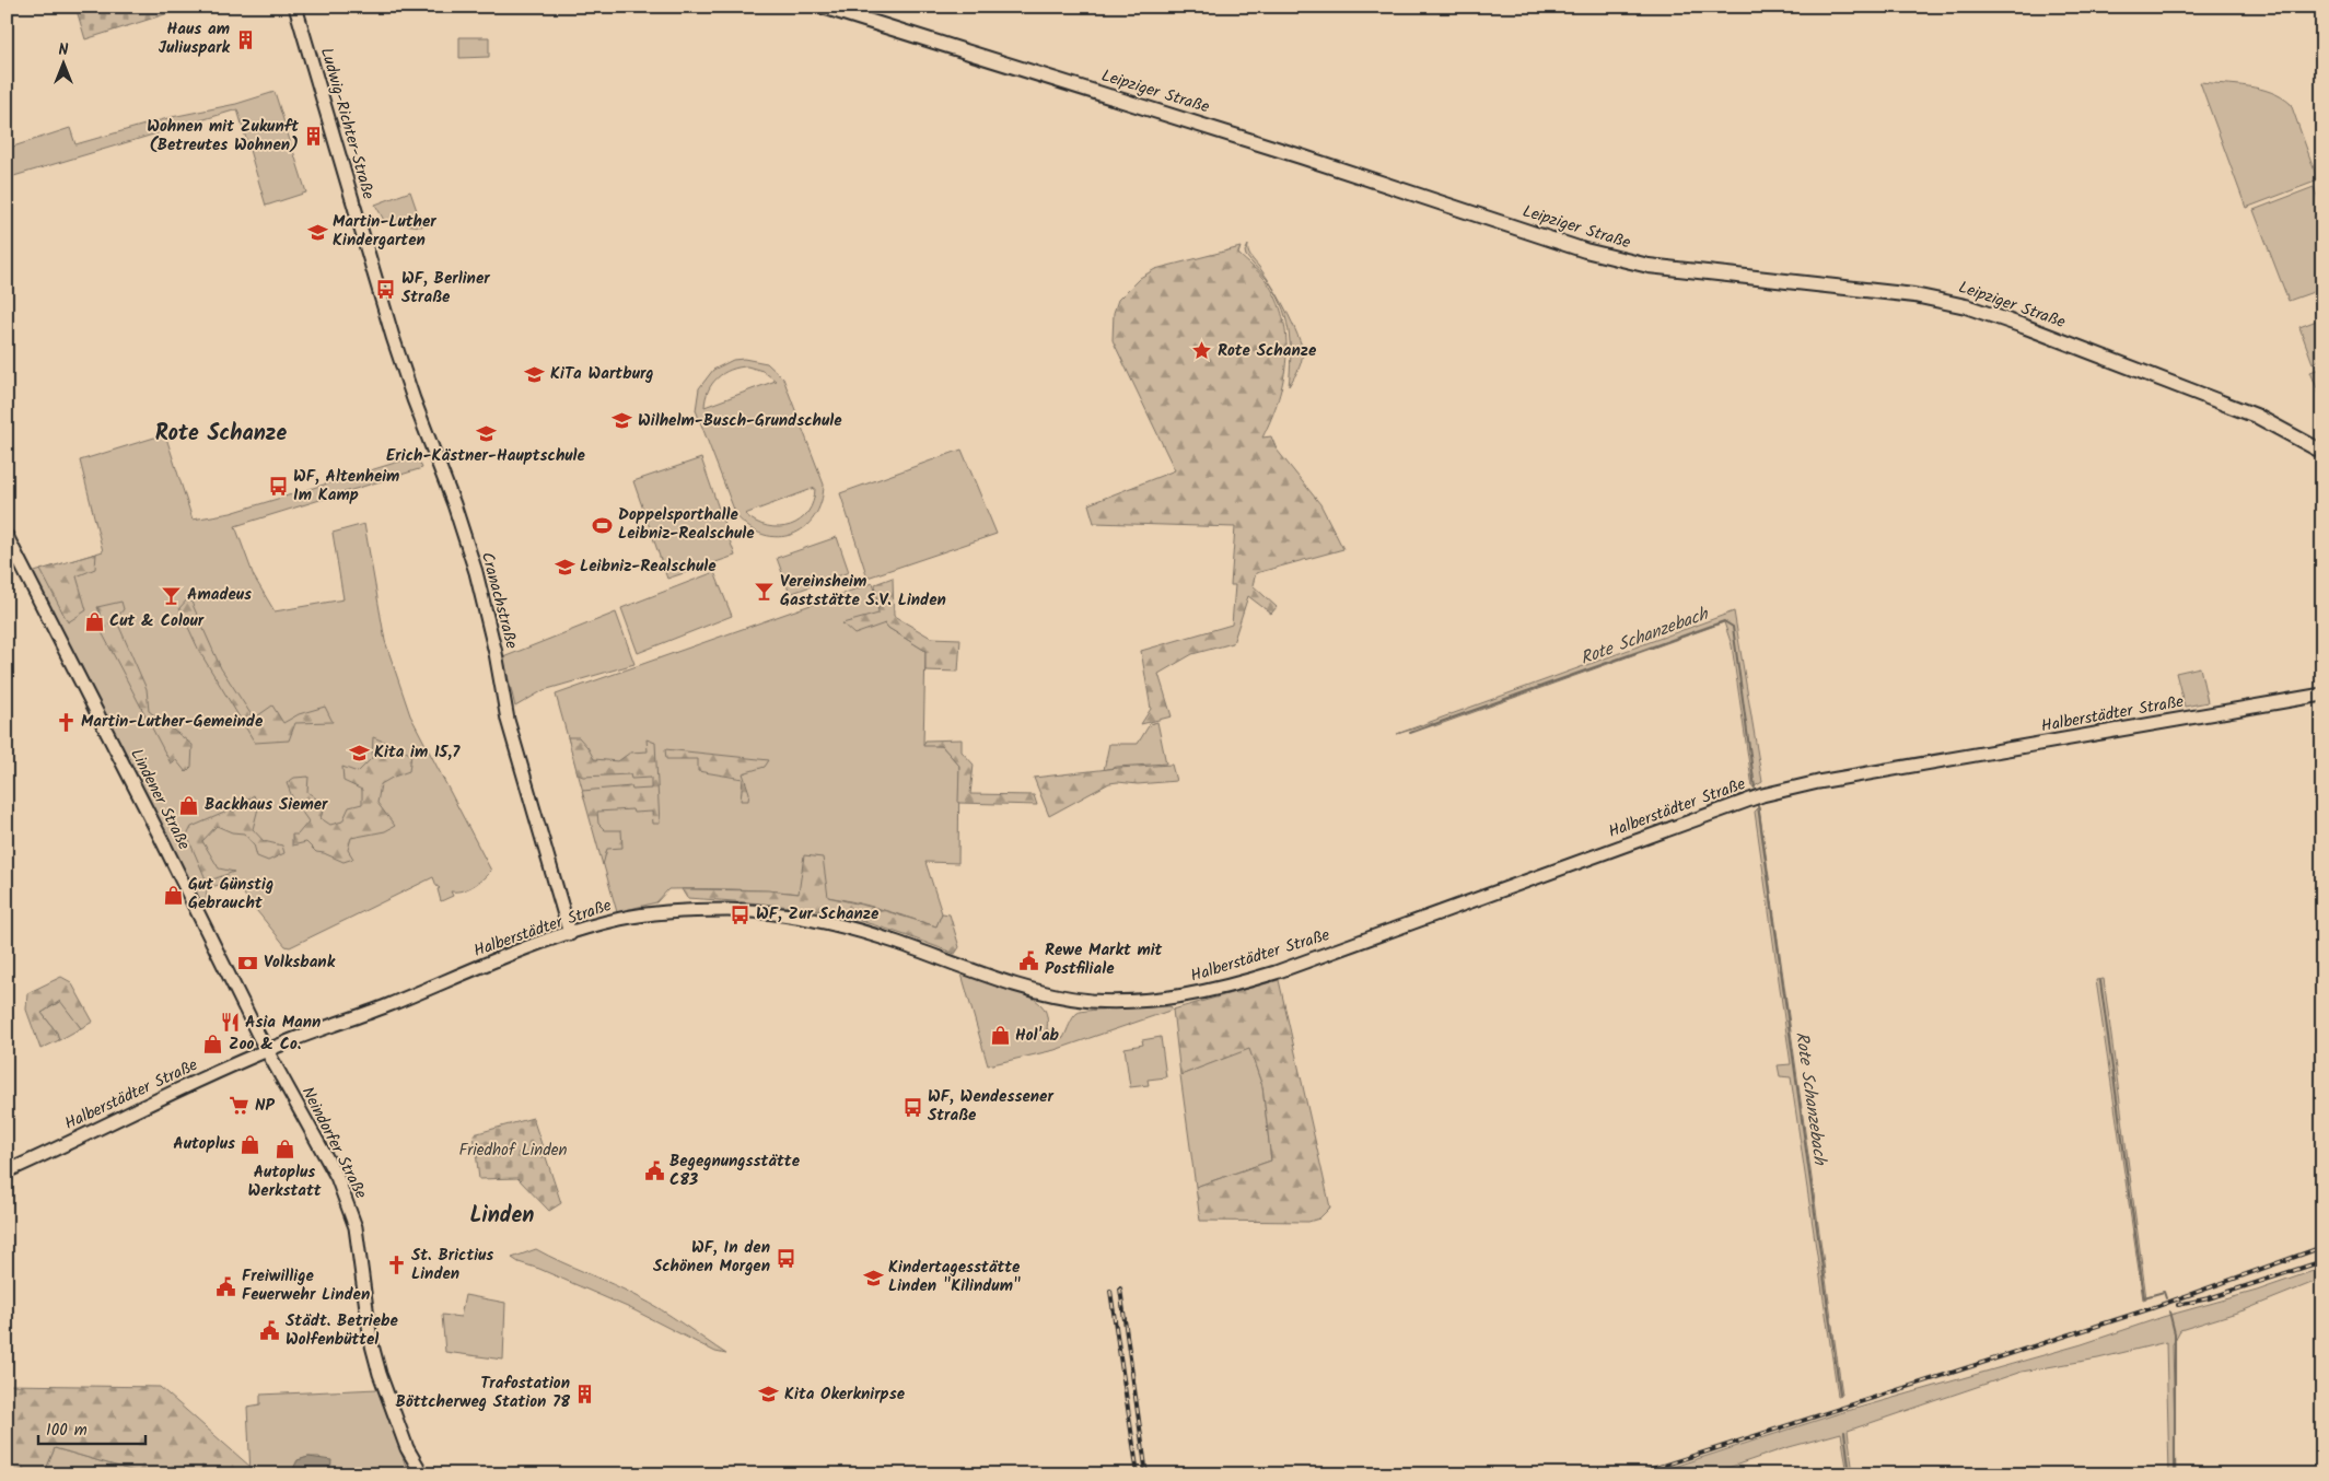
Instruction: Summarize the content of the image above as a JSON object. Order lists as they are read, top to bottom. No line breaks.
{"streets":{"main road":["Leipziger Straße","Ludwig-Richter-Straße","Cranachstraße","Halberstädter Straße","Lindener Straße","Neindorfer Straße"]},"crossings":[["Ludwig-Richter-Straße","Cranachstraße"],["Cranachstraße","Halberstädter Straße"],["Halberstädter Straße","Lindener Straße"],["Halberstädter Straße","Neindorfer Straße"],["Lindener Straße","Neindorfer Straße"]],"districts":["Rote Schanze","Linden"],"water":["Rote Schanzebach"],"parks":["Friedhof Linden"],"places":{"building":["Haus am Juliuspark","Wohnen mit Zukunft (Betreutes Wohnen)","Trafostation Böttcherweg Station 78"],"school or university":["Martin-Luther Kindergarten","KiTa Wartburg","Wilhelm-Busch-Grundschule","Erich-Kästner-Hauptschule","Leibniz-Realschule","Kita im 15,7","Kindertagesstätte Linden \"Kilindum\"","Kita Okerknirpse"],"bus stop":["WF, Berliner Straße","WF, Altenheim Im Kamp","WF, Zur Schanze","WF, Wendessener Straße","WF, In den Schönen Morgen"],"place":["Rote Schanze"],"sports":["Doppelsporthalle Leibniz-Realschule"],"bar":["Vereinsheim Gaststätte S.V. Linden","Amadeus"],"shop":["Cut & Colour","Backhaus Siemer","Gut Günstig Gebraucht","Hol'ab","Zoo & Co.","Autoplus","Autoplus Werkstatt"],"church":["Martin-Luther-Gemeinde","St. Brictius Linden"],"public building":["Rewe Markt mit Postfiliale","Begegnungsstätte C83","Freiwillige Feuerwehr Linden","Städt. Betriebe Wolfenbüttel"],"bank":["Volksbank"],"restaurant":["Asia Mann"],"supermarket":["NP"]},"scale_bar":"100 m","north":"top"}
